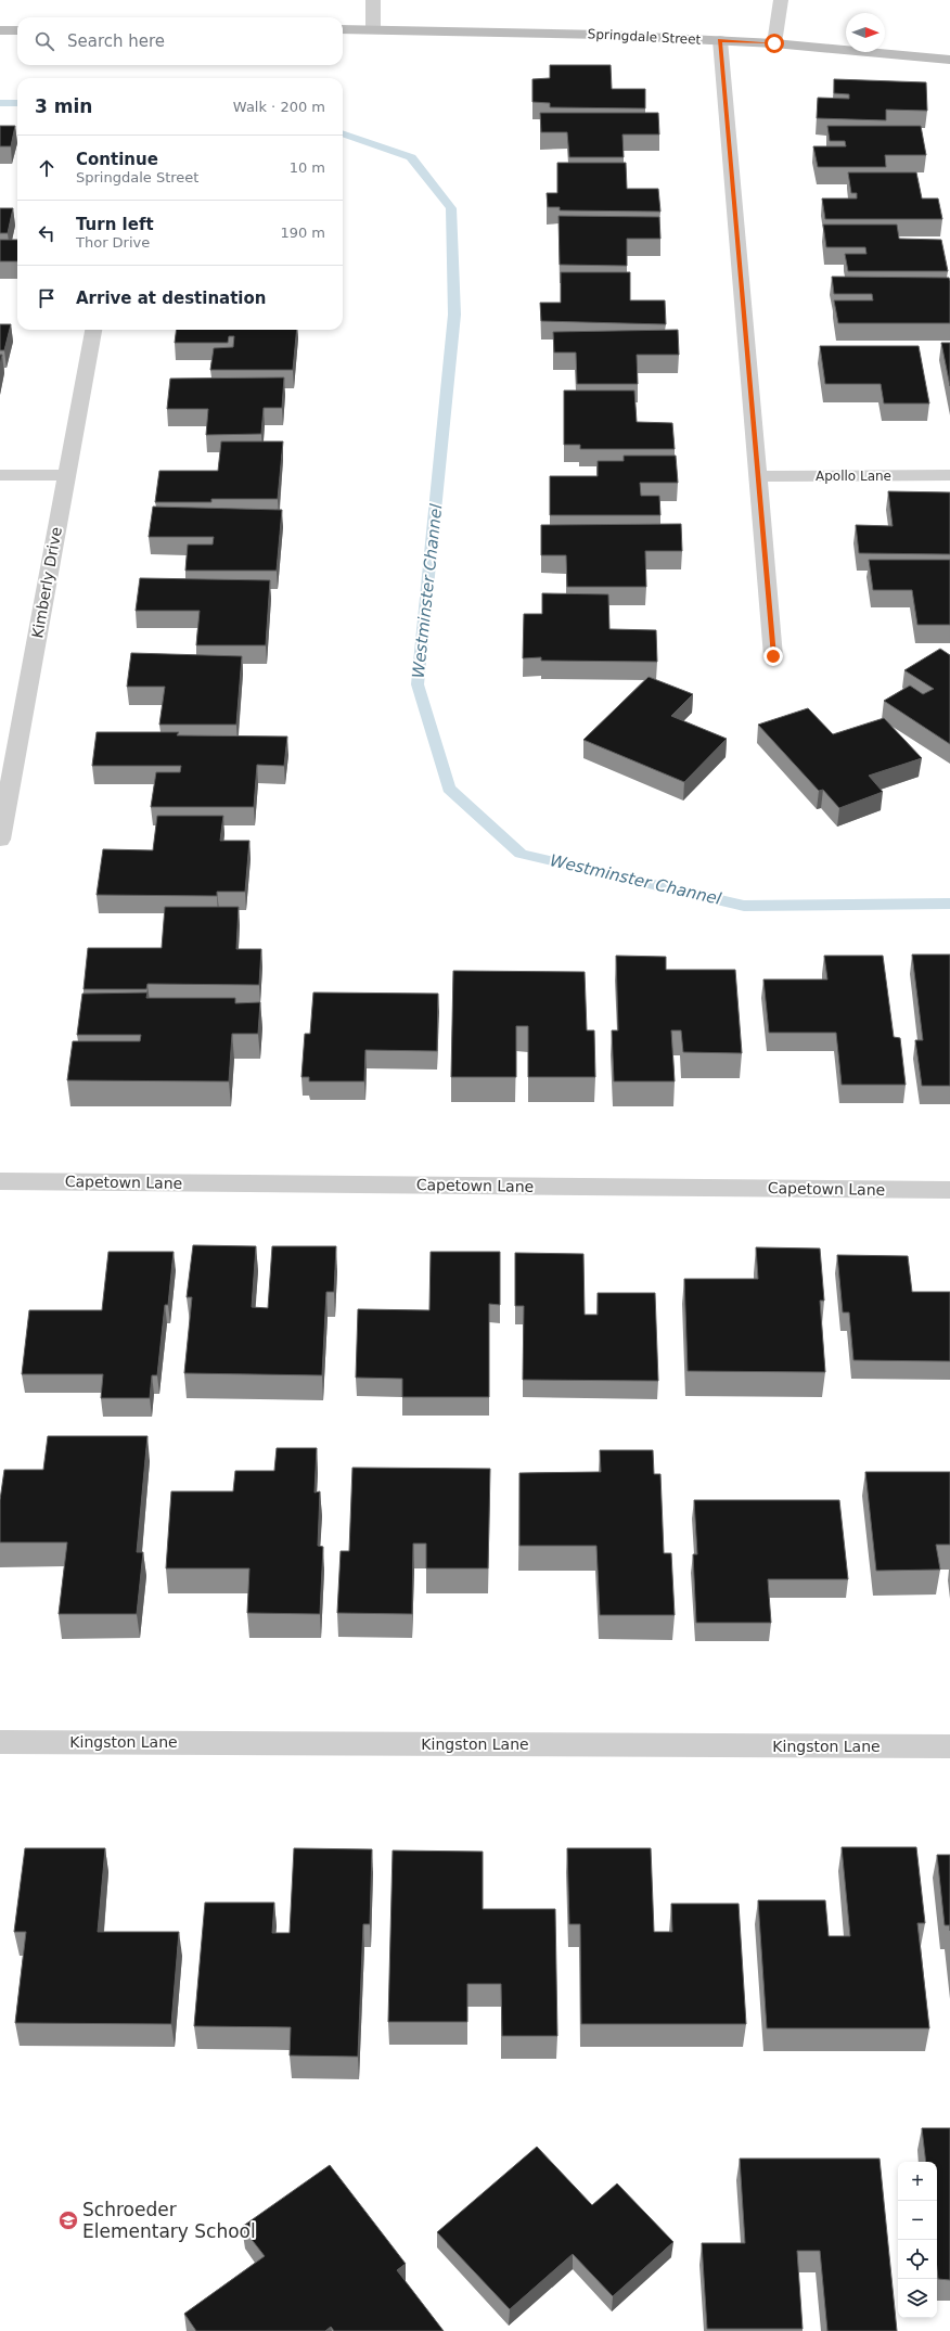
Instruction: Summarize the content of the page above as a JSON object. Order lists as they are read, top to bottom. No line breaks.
{"streets":{"main road":["Springdale Street"],"street":["Apollo Lane","Kimberly Drive","Capetown Lane","Kingston Lane"]},"water":["Westminster Channel"],"places":{"school or university":["Schroeder Elementary School"]},"north":"right","page":{"search":"Search here","heading":["3 min","Walk · 200 m"],"list":[["Continue","Springdale Street","10 m"],["Turn left","Thor Drive","190 m"],"Arrive at destination"],"map_buttons":["+","−"]}}
